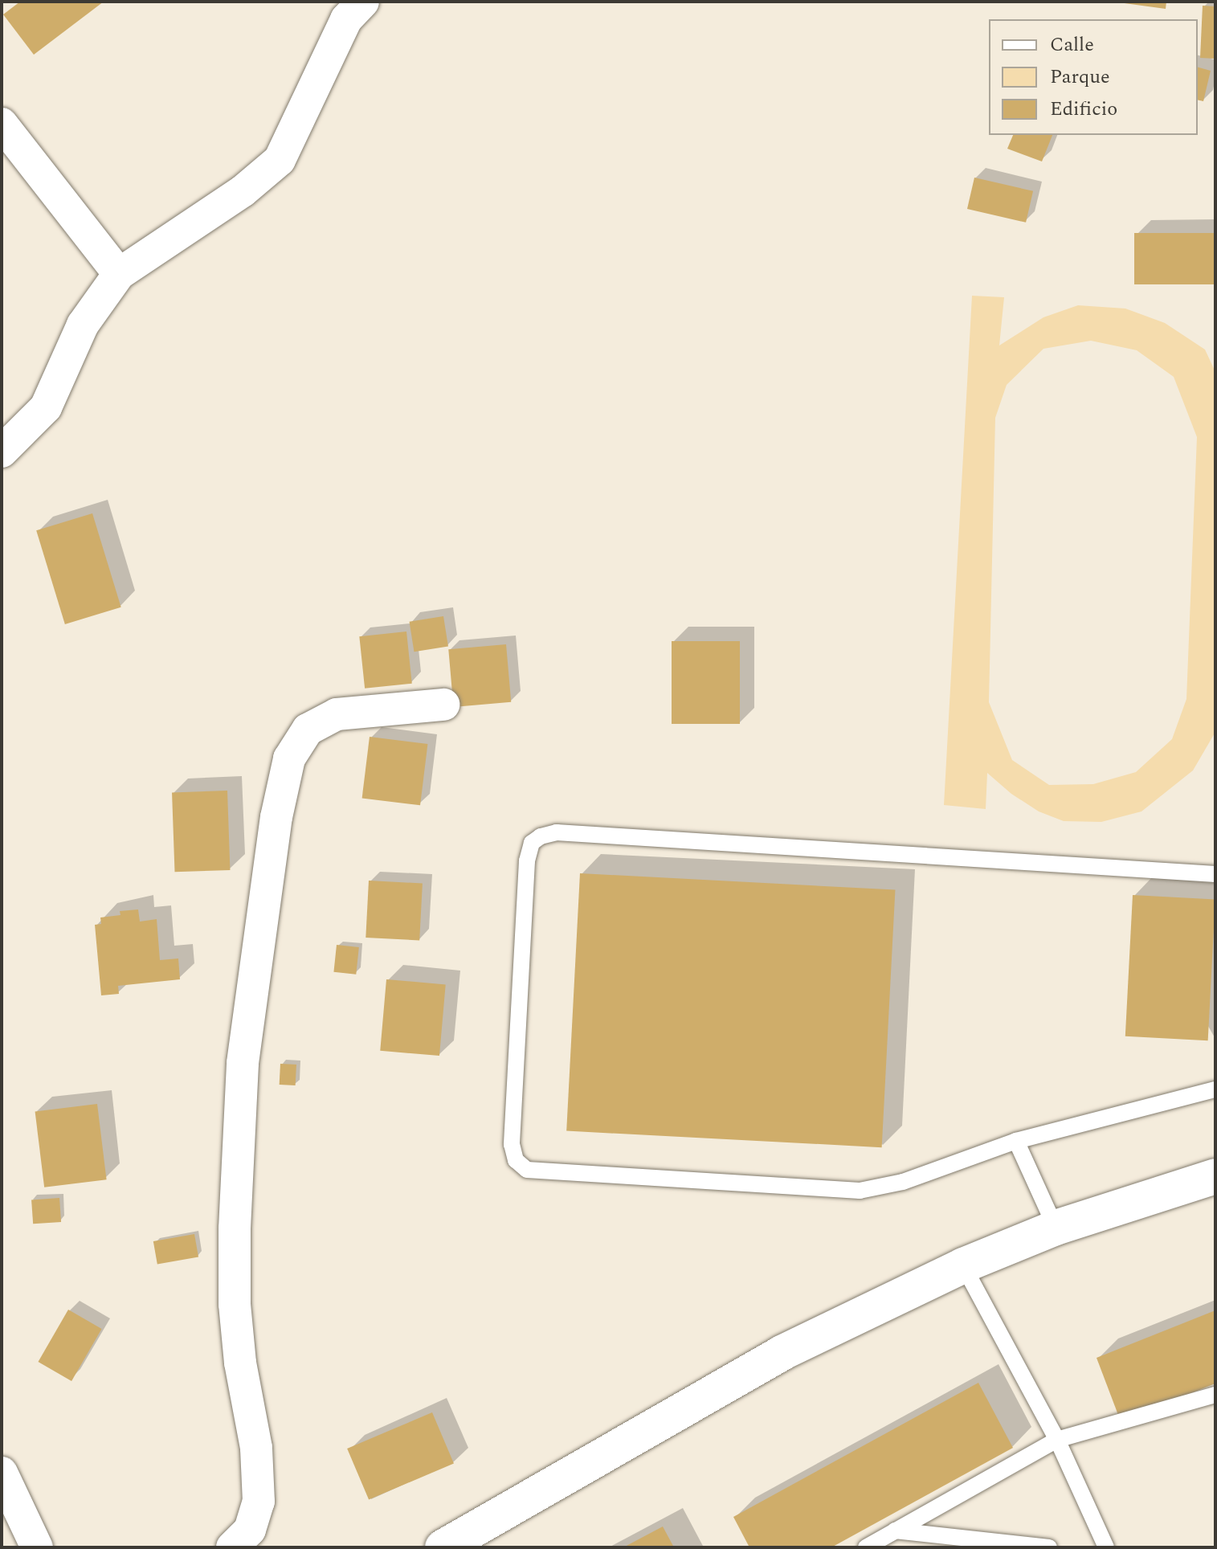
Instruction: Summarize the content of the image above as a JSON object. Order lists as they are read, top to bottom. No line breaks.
{"legend":["Calle","Parque","Edificio"]}
